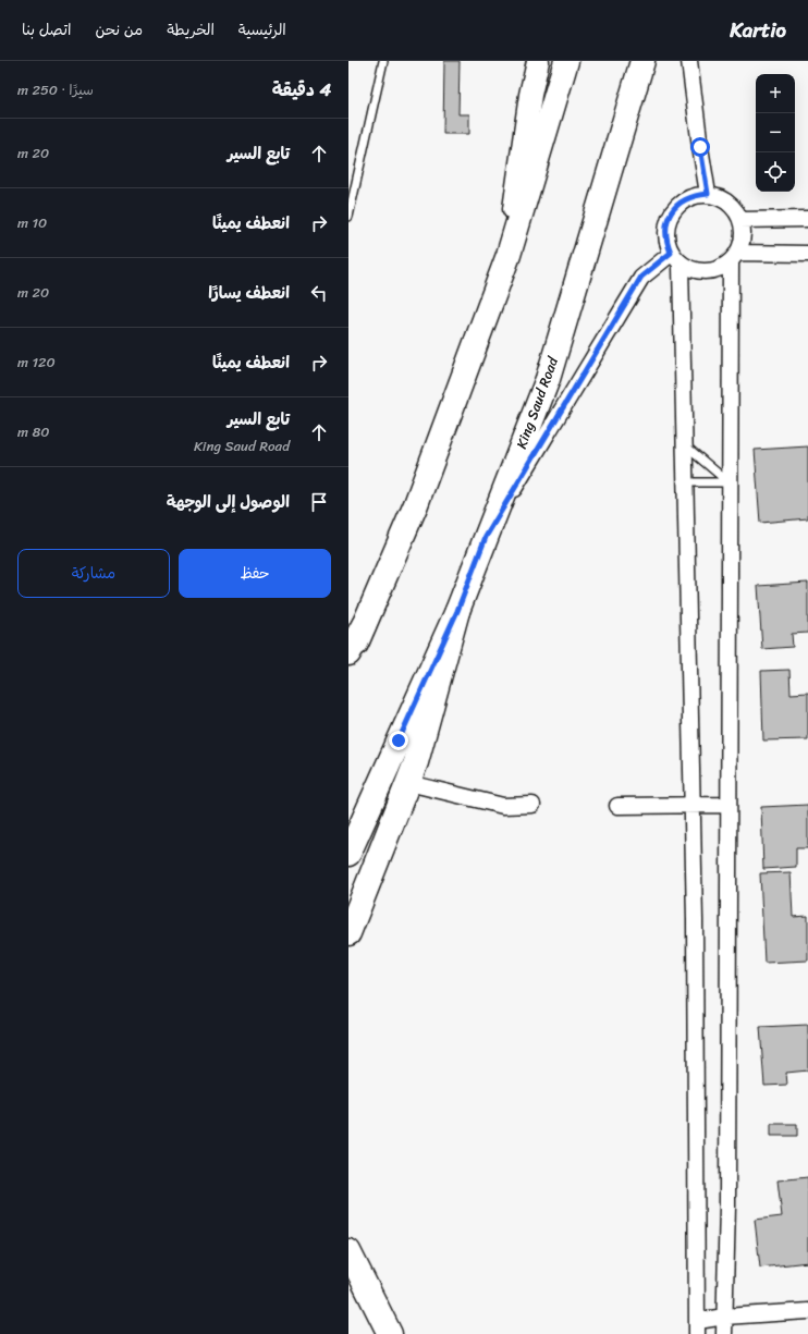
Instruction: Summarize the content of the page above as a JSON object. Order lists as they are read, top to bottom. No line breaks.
{"streets":{"main road":["King Saud Road"]},"page":{"header":"Kartio","nav":["الرئيسية","الخريطة","من نحن","اتصل بنا"],"heading":["4 دقيقة","سيرًا · 250 m"],"map_buttons":["+","−"],"list":[["تابع السير","20 m"],["انعطف يمينًا","10 m"],["انعطف يسارًا","20 m"],["انعطف يمينًا","120 m"],["تابع السير","King Saud Road","80 m"],"الوصول إلى الوجهة"],"buttons":["حفظ","مشاركة"]}}
